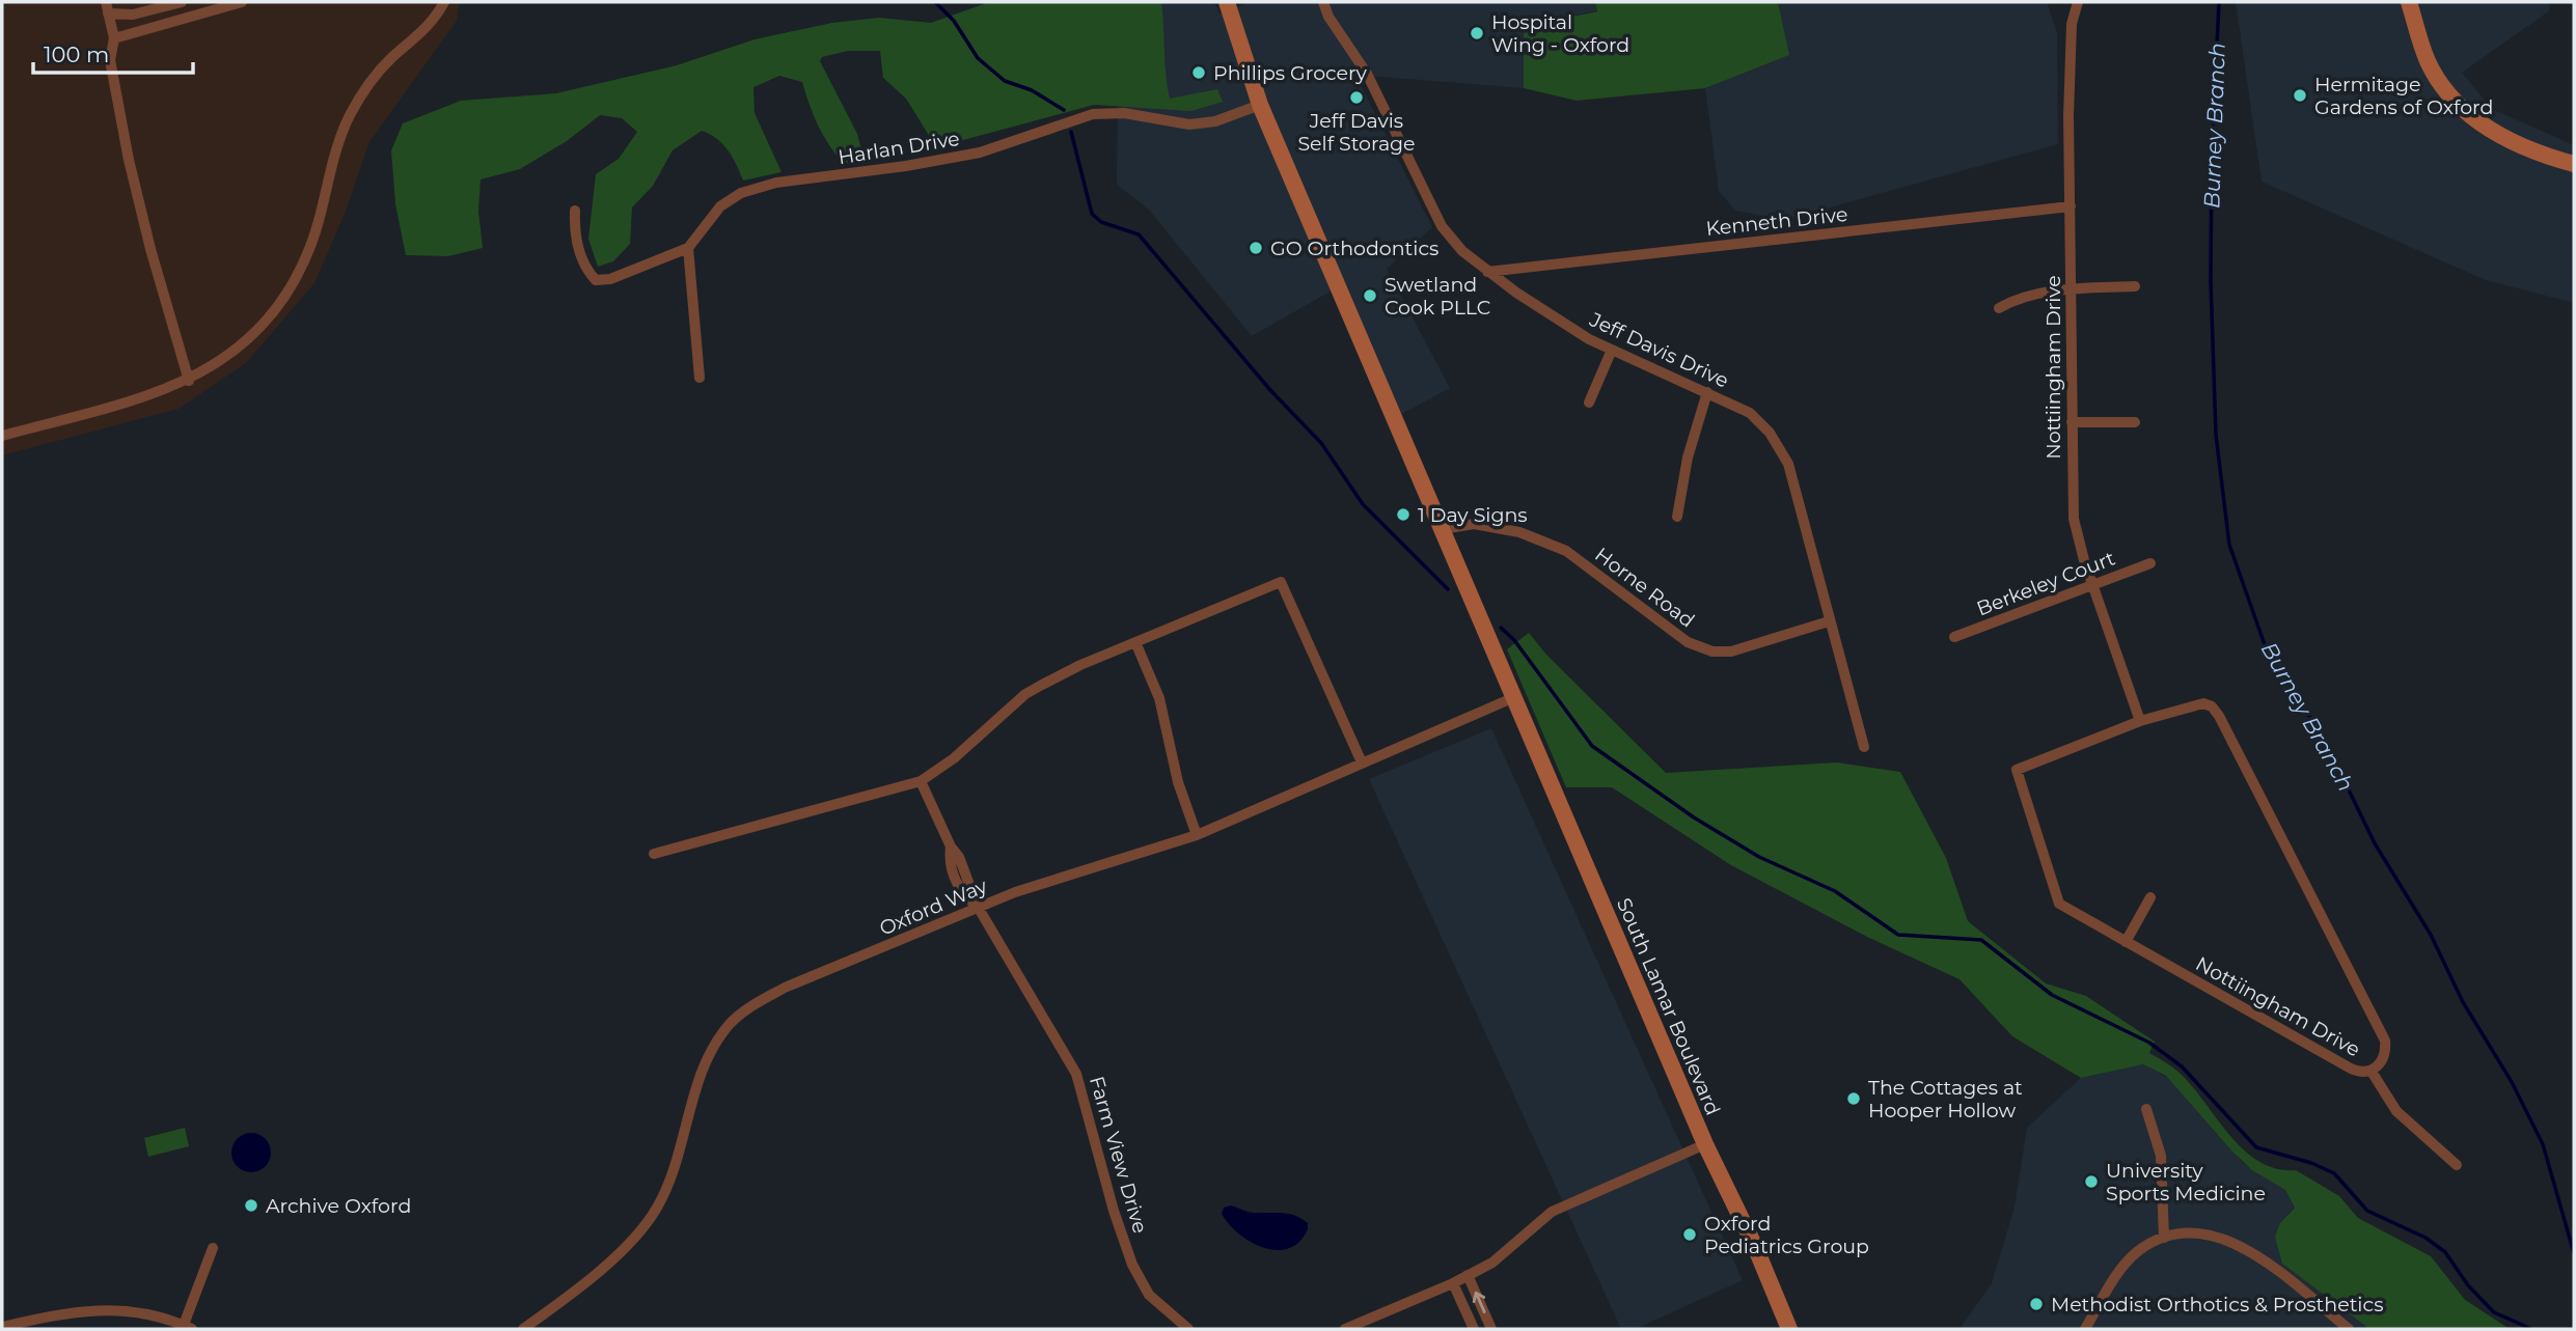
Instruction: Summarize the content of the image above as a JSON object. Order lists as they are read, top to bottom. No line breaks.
{"streets":{"street":["Harlan Drive","Kenneth Drive","Jeff Davis Drive","Nottiingham Drive","Berkeley Court","Horne Road","Oxford Way","South Lamar Boulevard","Farm View Drive"]},"crossings":[["Kenneth Drive","Jeff Davis Drive"],["Kenneth Drive","Nottiingham Drive"],["Jeff Davis Drive","Horne Road"],["Nottiingham Drive","Berkeley Court"],["Horne Road","South Lamar Boulevard"],["Oxford Way","South Lamar Boulevard"],["Oxford Way","Farm View Drive"]],"water":["Burney Branch"],"places":["Hospital Wing - Oxford","Phillips Grocery","Hermitage Gardens of Oxford","Jeff Davis Self Storage","GO Orthodontics","Swetland Cook PLLC","1 Day Signs","The Cottages at Hooper Hollow","University Sports Medicine","Archive Oxford","Oxford Pediatrics Group","Methodist Orthotics & Prosthetics"],"scale_bar":"100 m"}
